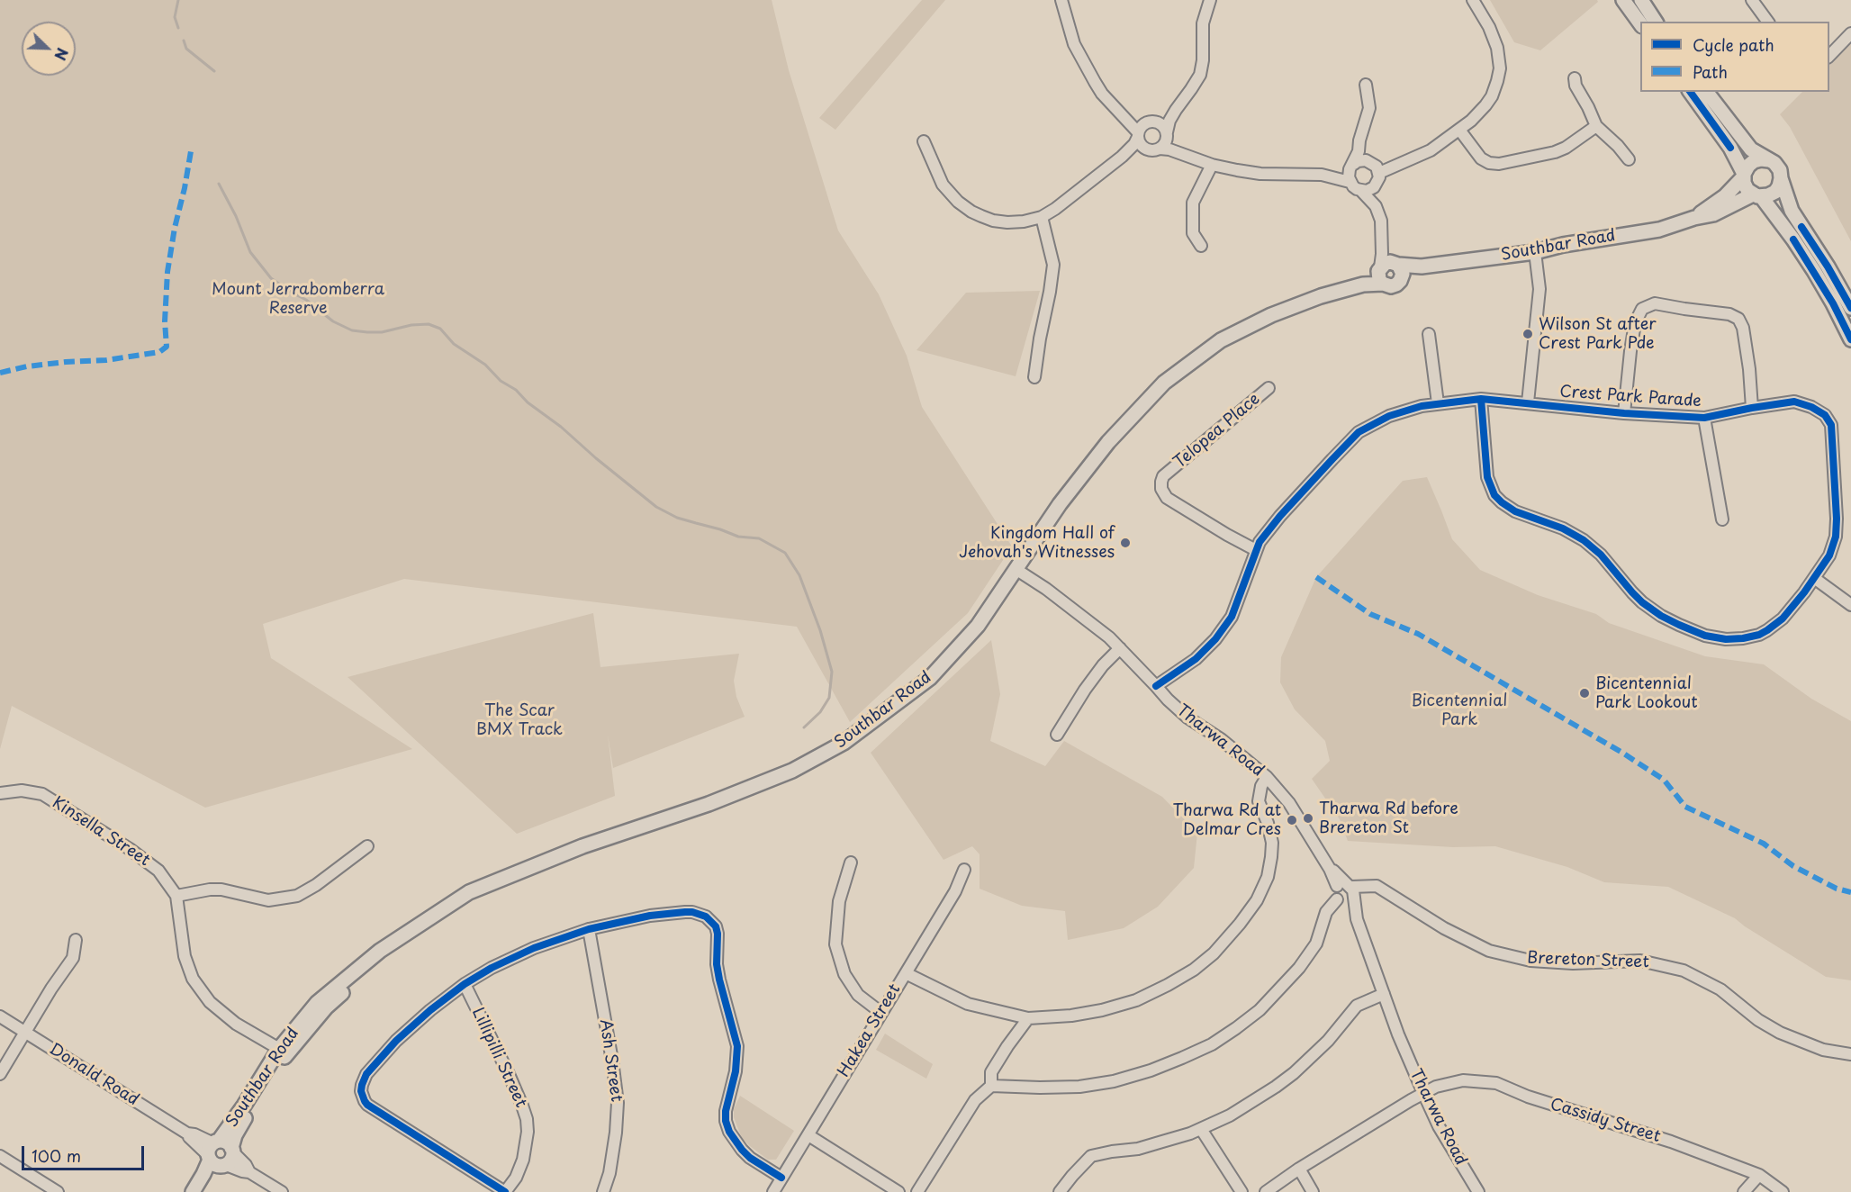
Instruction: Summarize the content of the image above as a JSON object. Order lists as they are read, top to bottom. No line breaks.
{"streets":{"main road":["Southbar Road"],"street":["Crest Park Parade","Telopea Place","Tharwa Road","Kinsella Street","Brereton Street","Hakea Street","Lillipilli Street","Ash Street","Donald Road","Cassidy Street"]},"crossings":[["Southbar Road","Tharwa Road"],["Southbar Road","Kinsella Street"],["Southbar Road","Donald Road"],["Crest Park Parade","Telopea Place"],["Crest Park Parade","Tharwa Road"],["Tharwa Road","Brereton Street"],["Tharwa Road","Cassidy Street"]],"parks":["Mount Jerrabomberra Reserve","Bicentennial Park","The Scar BMX Track"],"places":["Wilson St after Crest Park Pde","Kingdom Hall of Jehovah's Witnesses","Bicentennial Park Lookout","Tharwa Rd before Brereton St","Tharwa Rd at Delmar Cres"],"legend":["Cycle path","Path"],"scale_bar":"100 m","north":"bottom right"}
